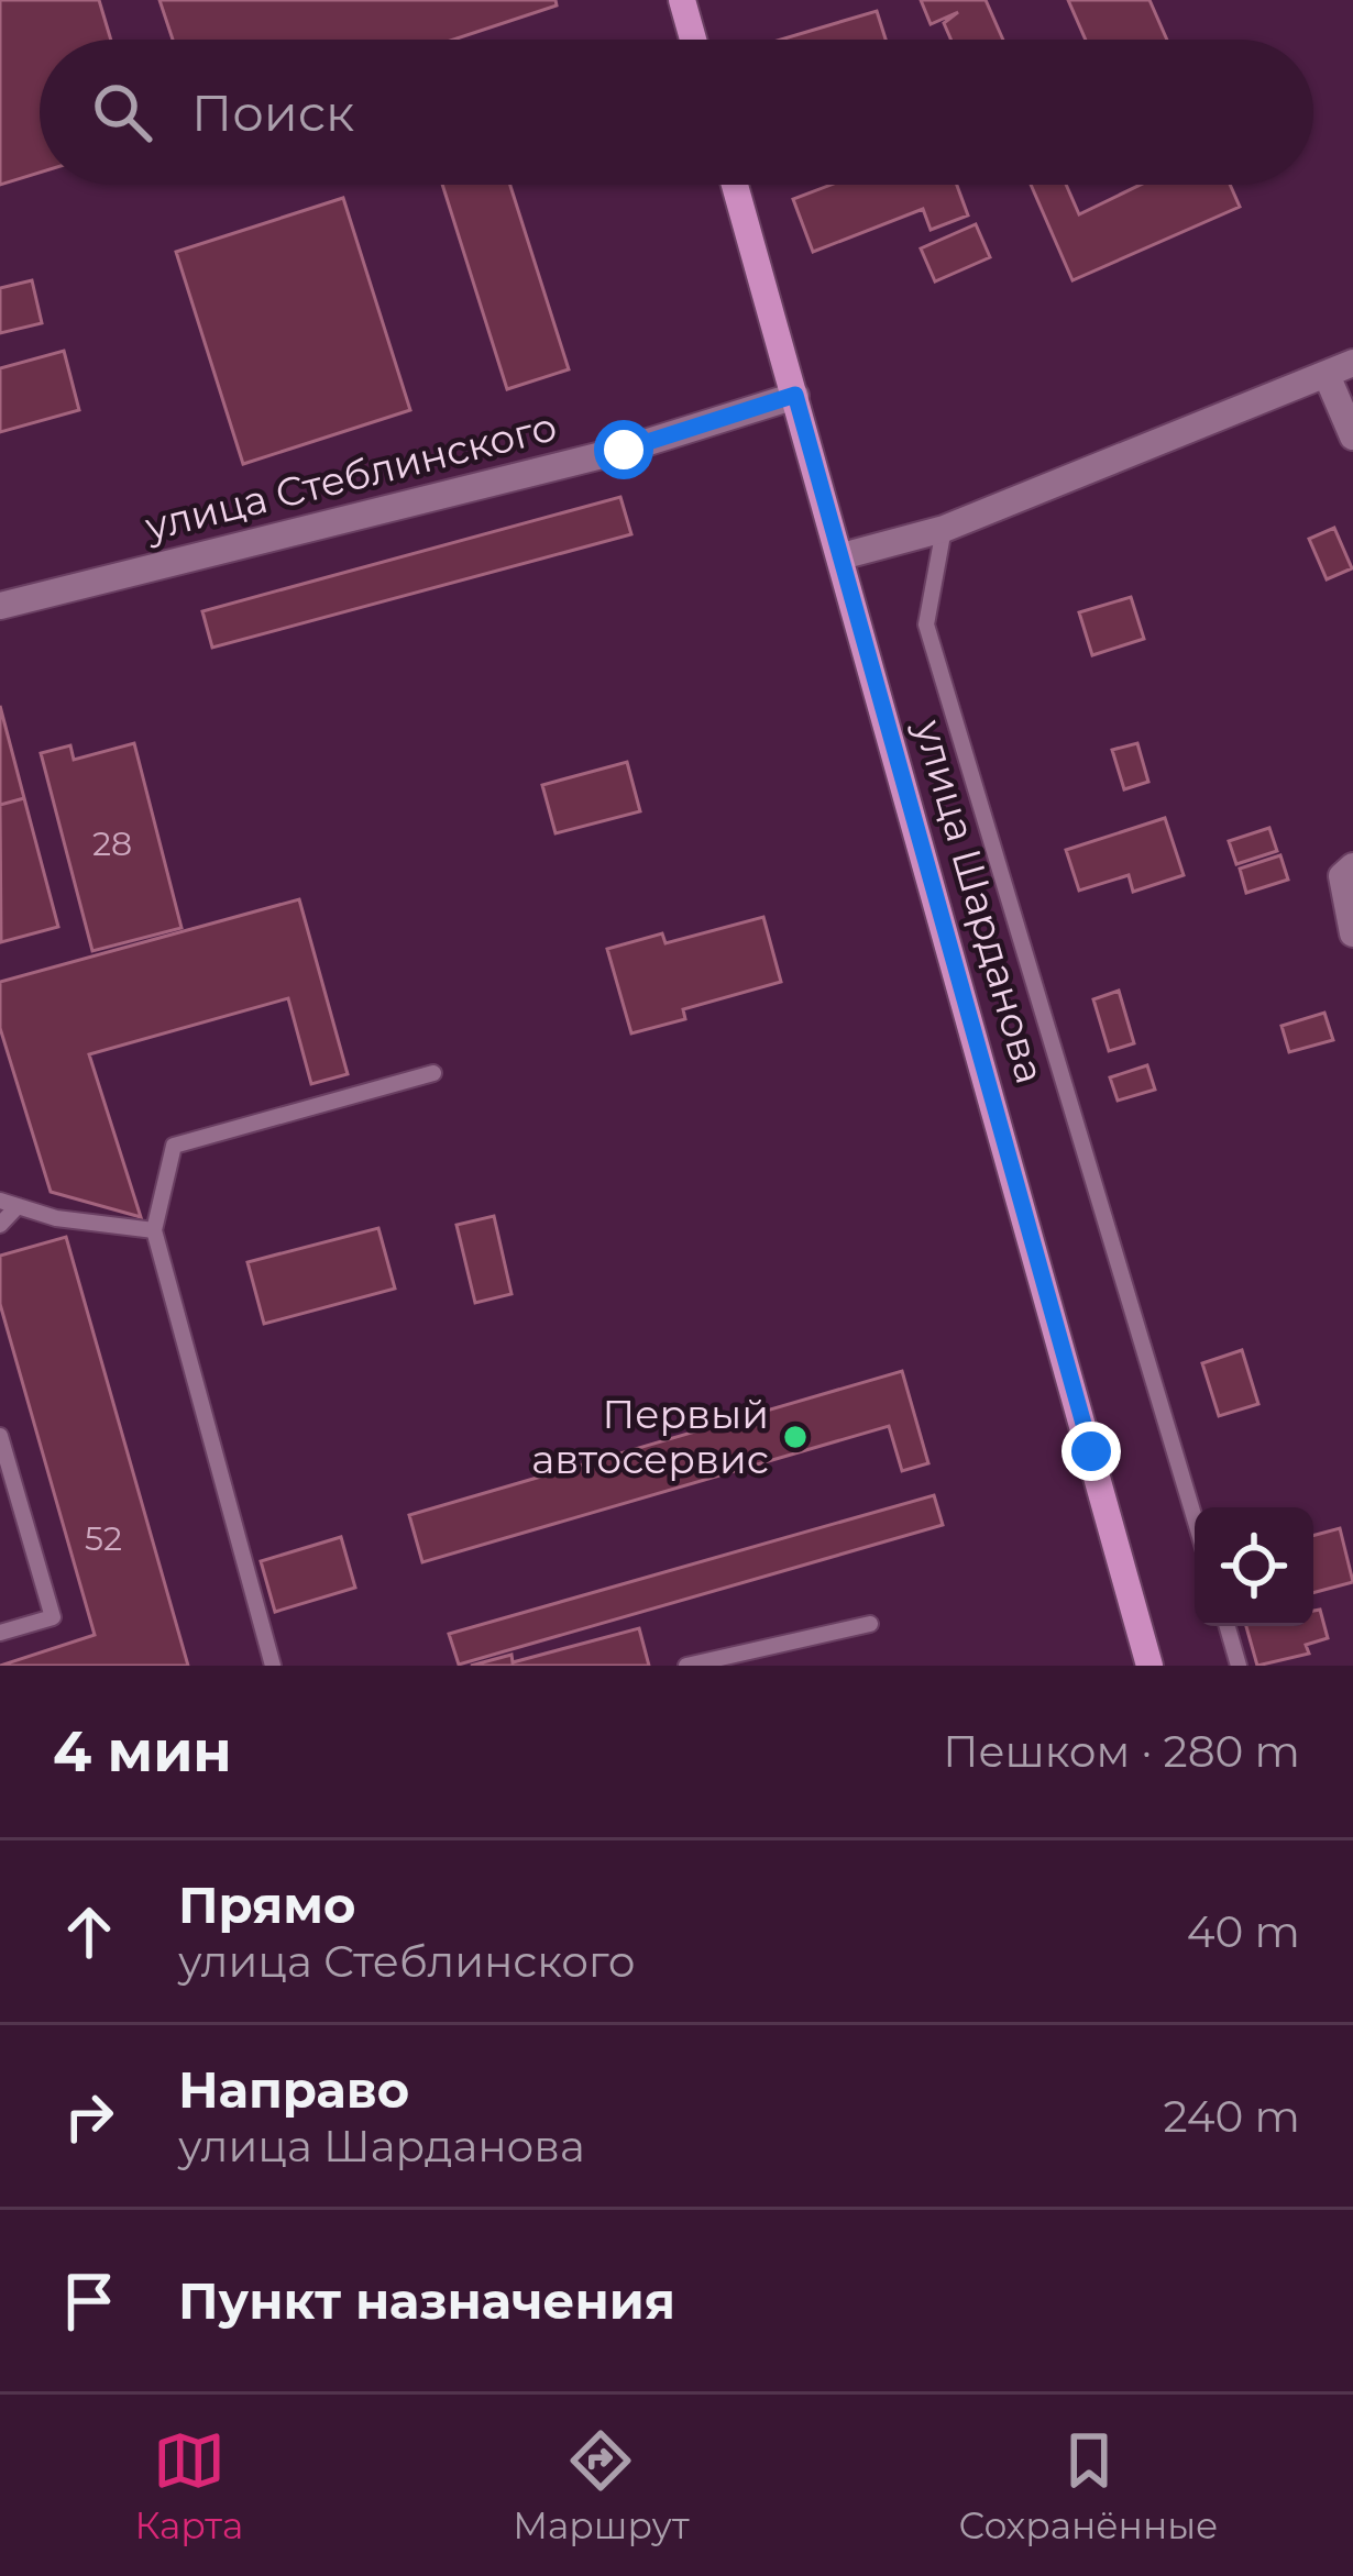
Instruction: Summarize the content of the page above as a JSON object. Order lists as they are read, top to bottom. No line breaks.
{"streets":{"main road":["улица Шарданова"],"street":["улица Стеблинского"]},"crossings":[["улица Стеблинского","улица Шарданова"]],"places":["Первый автосервис"],"house_numbers":["28","52"],"page":{"search":"Поиск","heading":["4 мин","Пешком · 280 m"],"list":[["Прямо","улица Стеблинского","40 m"],["Направо","улица Шарданова","240 m"],"Пункт назначения"],"nav":["Карта","Маршрут","Сохранённые"]}}
